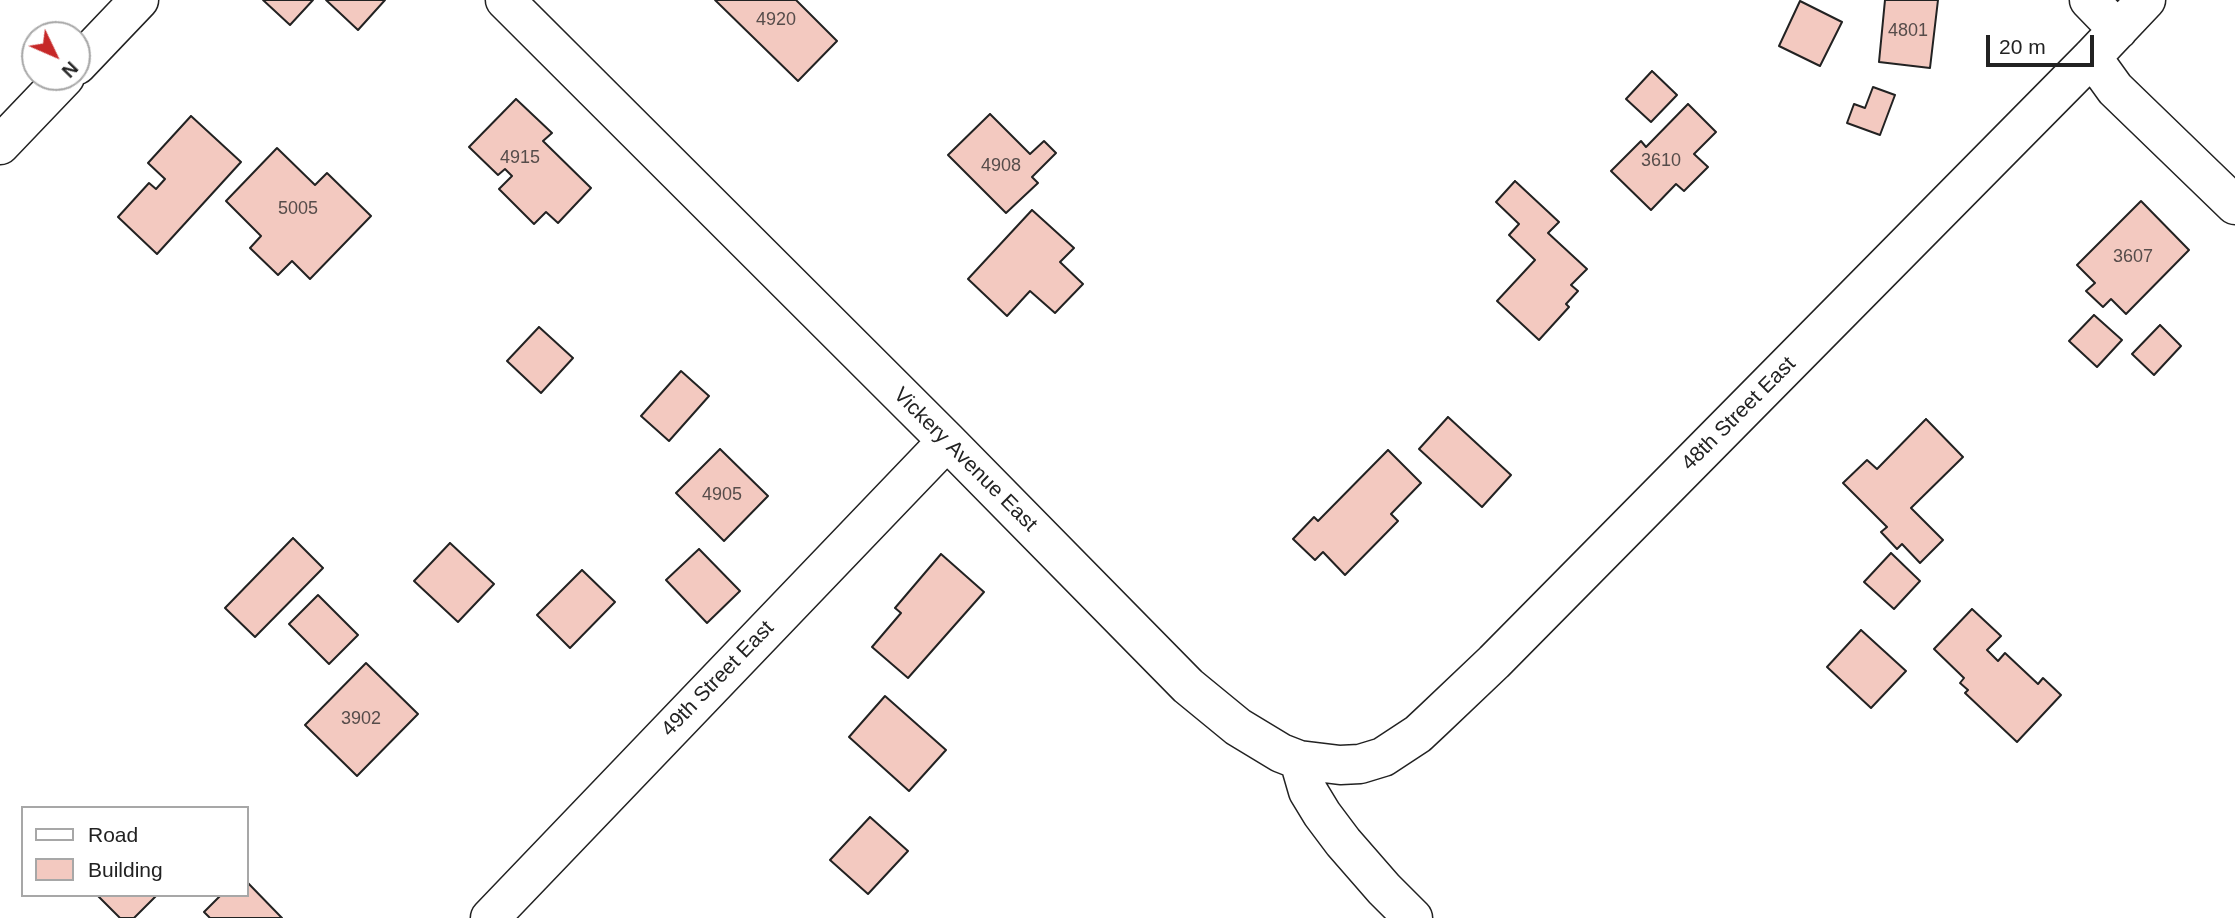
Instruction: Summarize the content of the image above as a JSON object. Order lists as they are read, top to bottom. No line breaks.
{"streets":{"street":["48th Street East","Vickery Avenue East","49th Street East"]},"crossings":[["48th Street East","Vickery Avenue East"],["Vickery Avenue East","49th Street East"]],"house_numbers":["4920","4801","4915","3610","4908","5005","3607","4905","3902"],"legend":["Road","Building"],"scale_bar":"20 m","north":"bottom right"}
